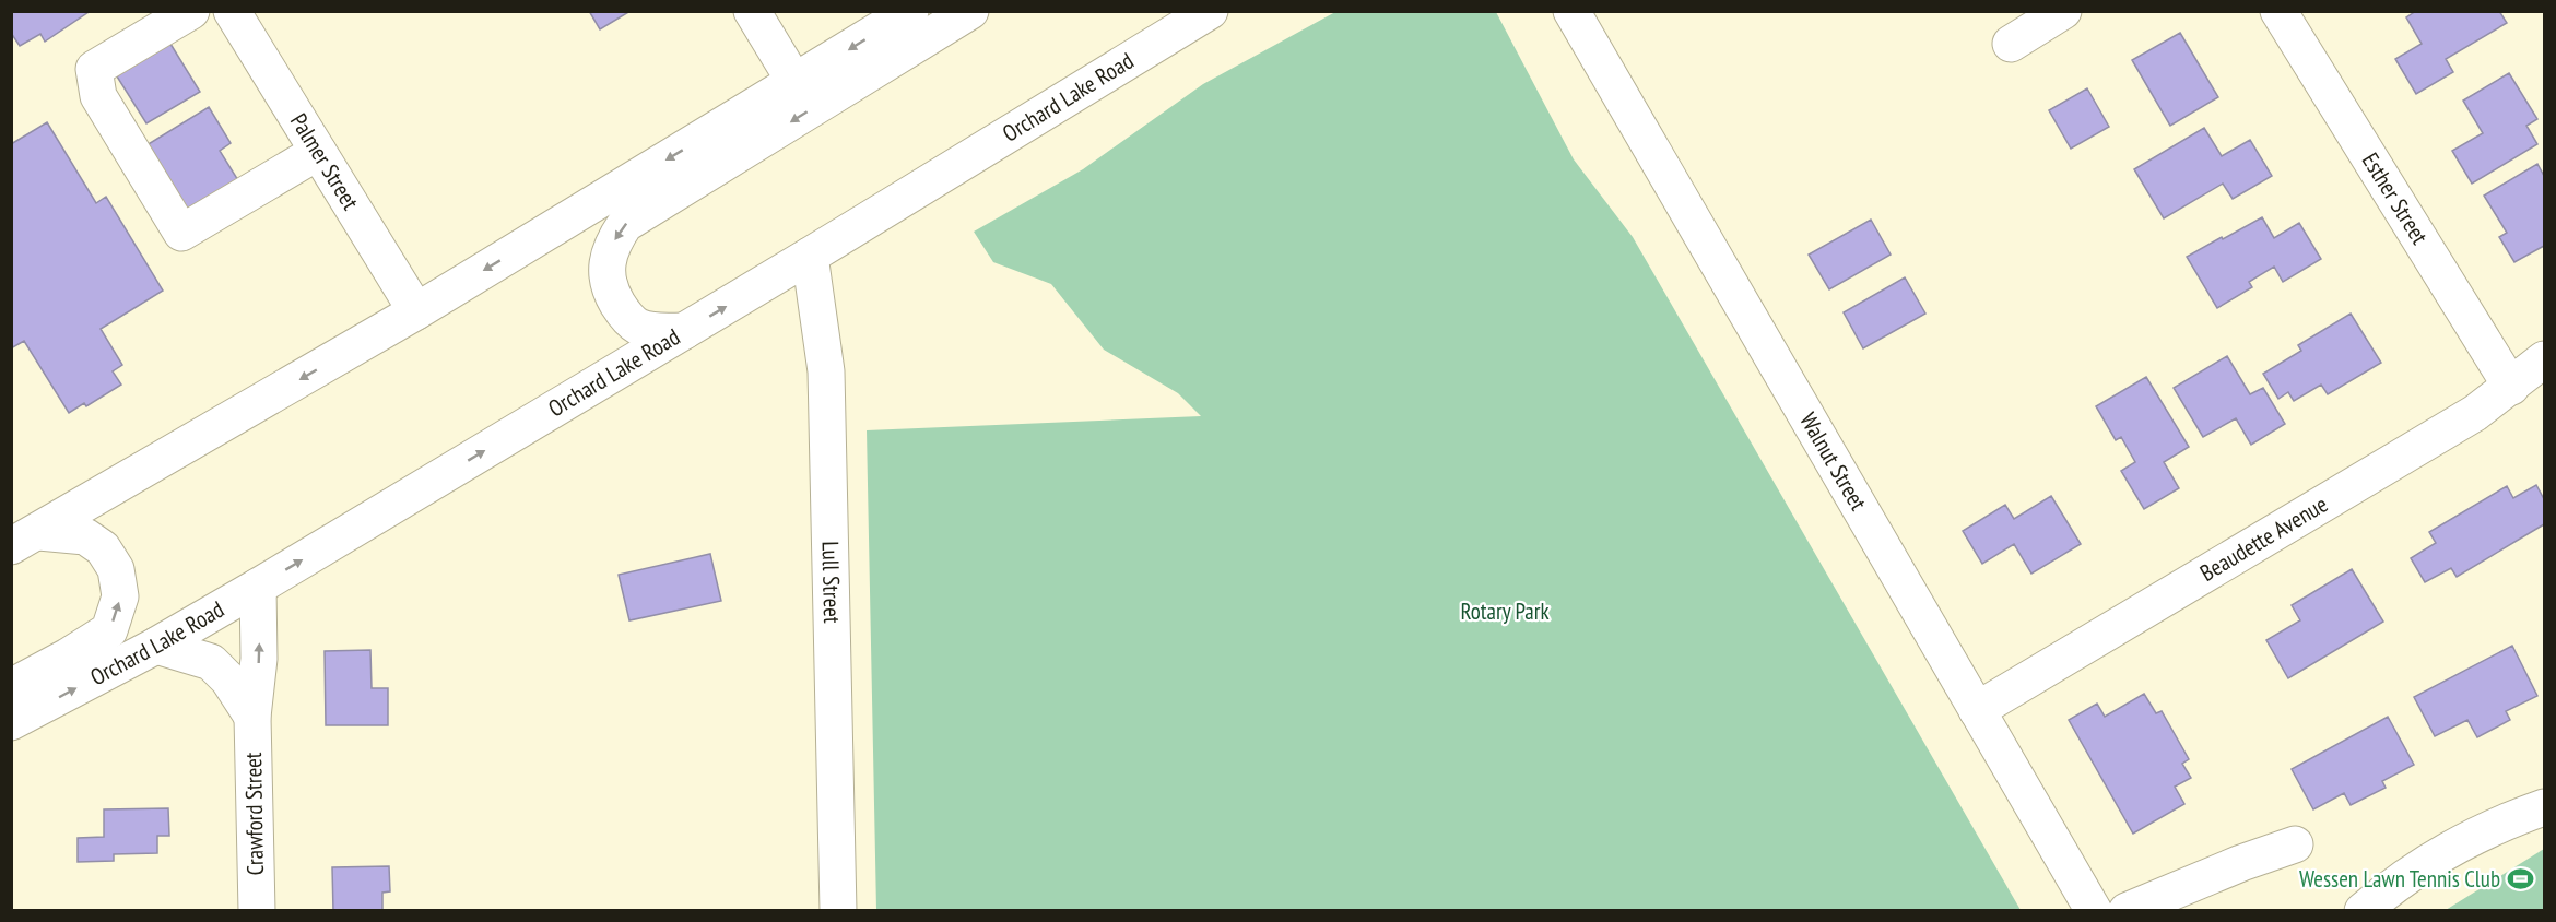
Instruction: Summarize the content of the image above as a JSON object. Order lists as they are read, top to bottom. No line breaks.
{"streets":{"street":["Orchard Lake Road","Palmer Street","Esther Street","Walnut Street","Beaudette Avenue","Lull Street","Crawford Street"]},"crossings":[["Orchard Lake Road","Lull Street"],["Orchard Lake Road","Crawford Street"],["Esther Street","Beaudette Avenue"],["Walnut Street","Beaudette Avenue"]],"one_way":["Crawford Street"],"parks":["Rotary Park"],"places":{"sports":["Wessen Lawn Tennis Club"]}}
